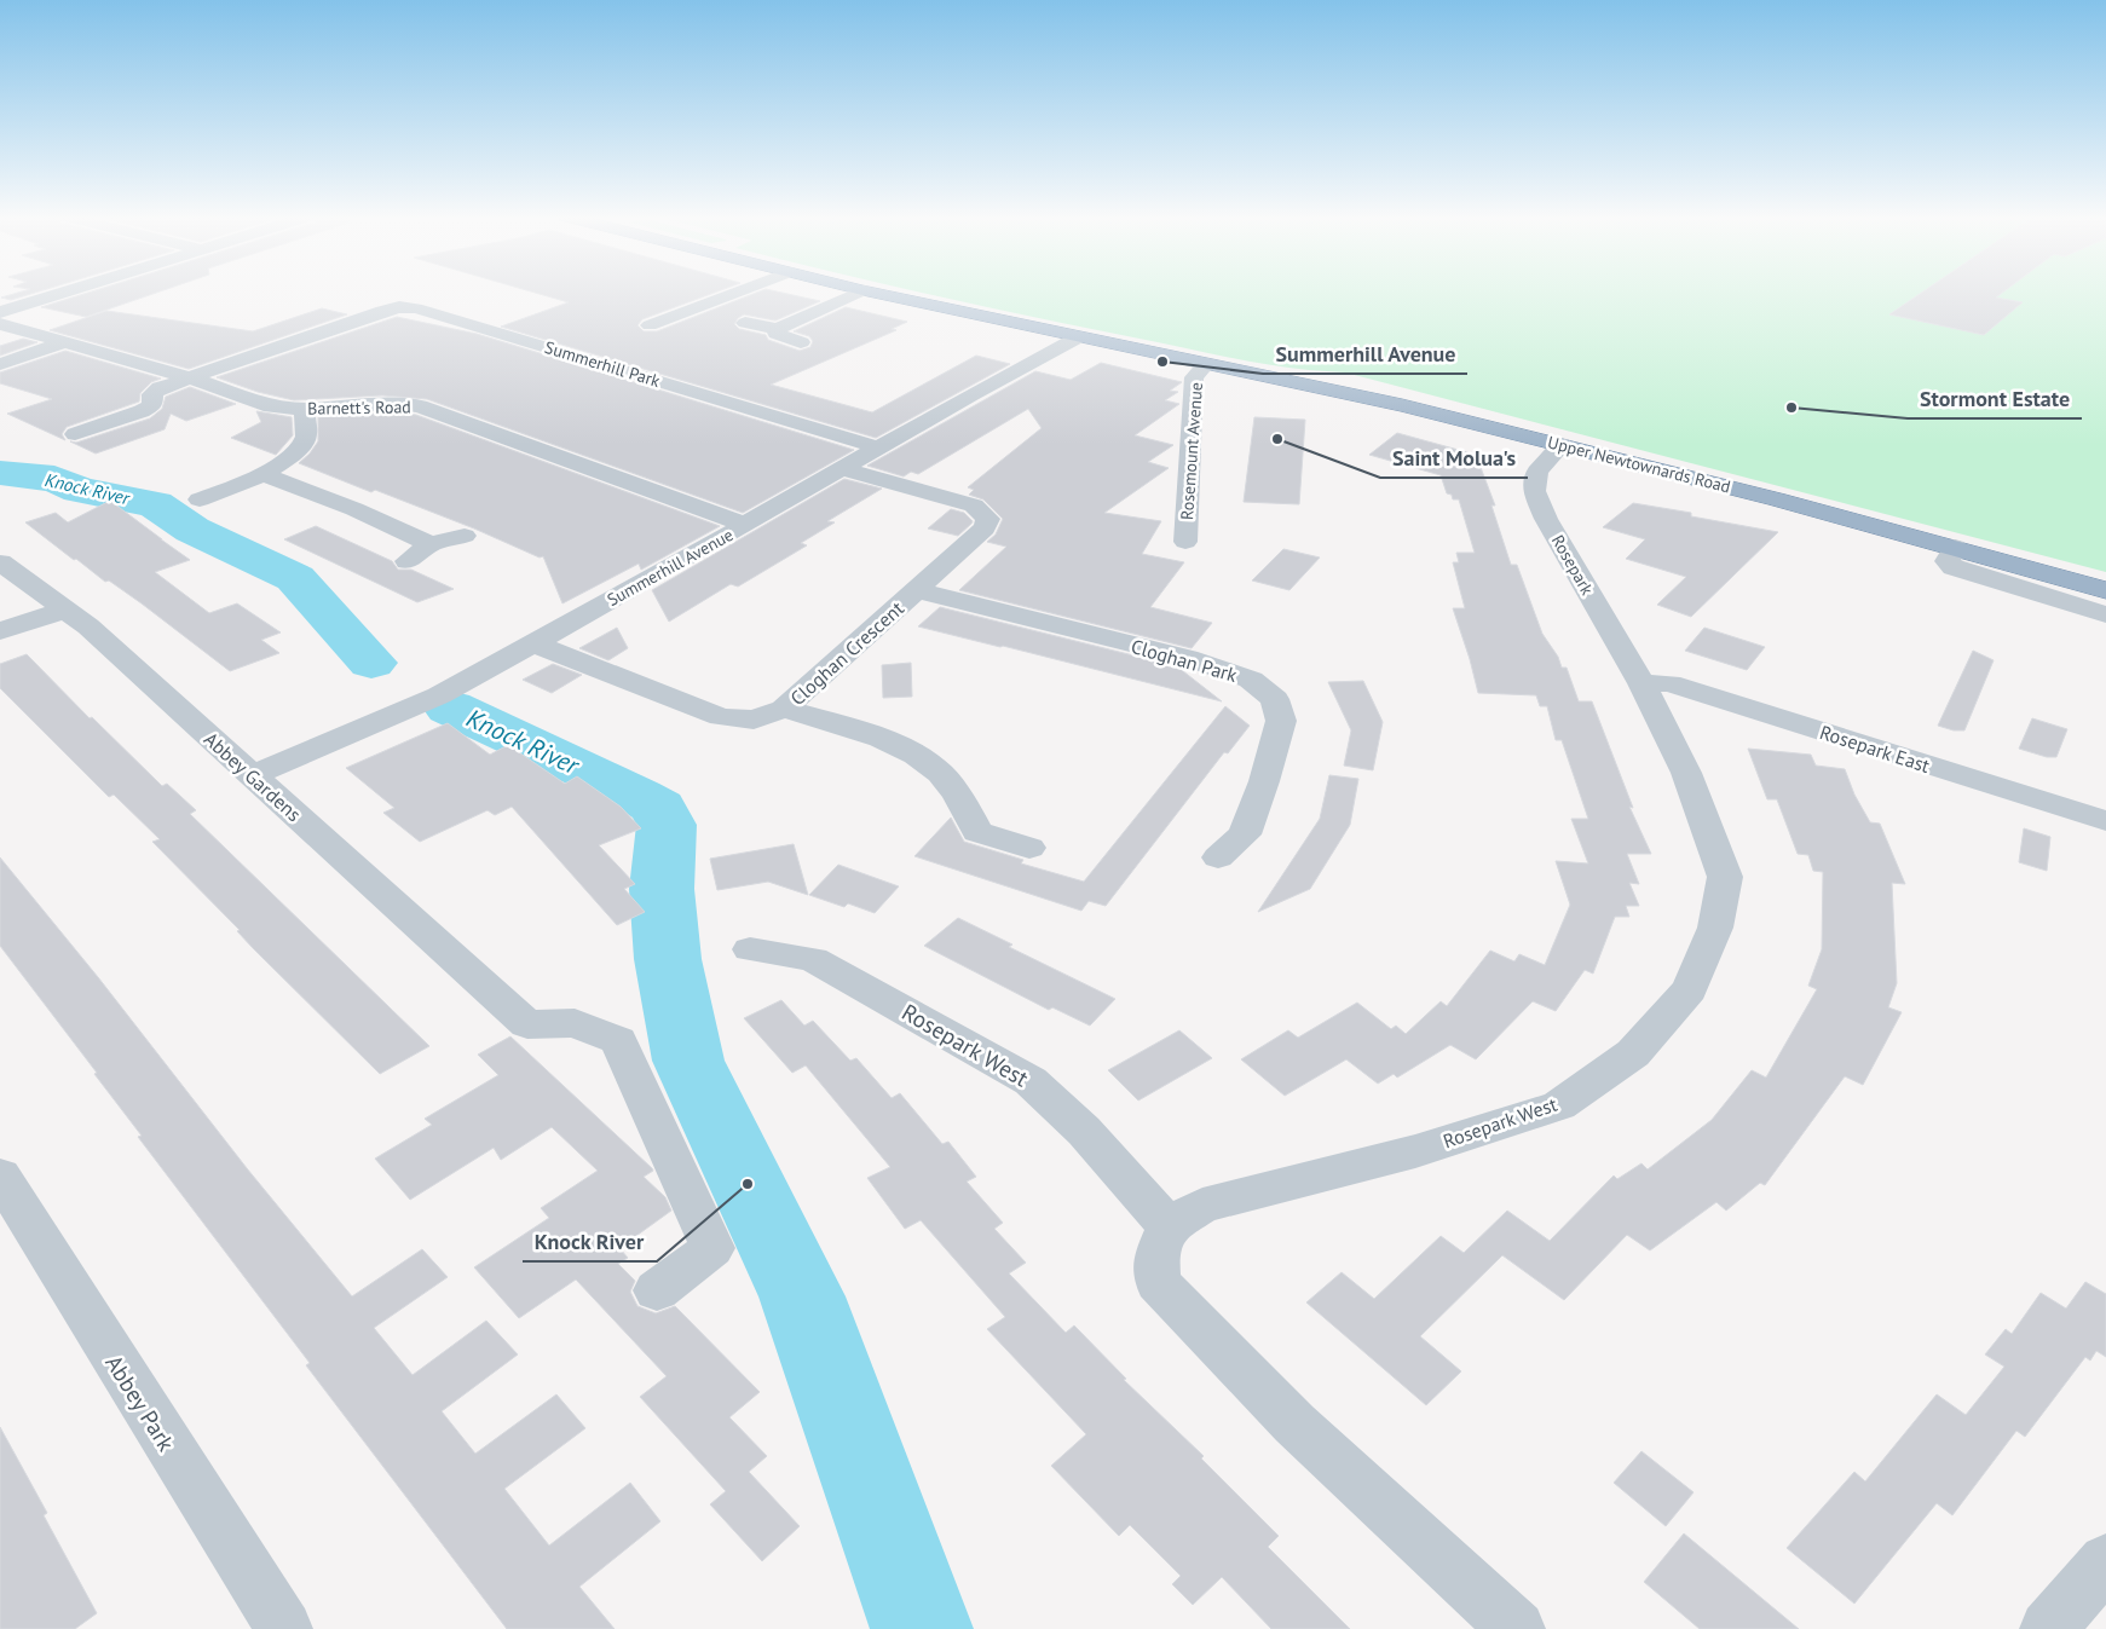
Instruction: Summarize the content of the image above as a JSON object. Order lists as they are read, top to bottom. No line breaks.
{"streets":{"highway":["Upper Newtownards Road"],"street":["Summerhill Park","Barnett's Road","Rosemount Avenue","Rosepark","Summerhill Avenue","Cloghan Crescent","Cloghan Park","Rosepark East","Abbey Gardens","Rosepark West","Abbey Park"]},"crossings":[["Summerhill Park","Barnett's Road"],["Summerhill Park","Summerhill Avenue"],["Barnett's Road","Summerhill Avenue"],["Rosemount Avenue","Upper Newtownards Road"],["Upper Newtownards Road","Rosepark"],["Upper Newtownards Road","Summerhill Avenue"],["Rosepark","Rosepark East"],["Rosepark","Rosepark West"],["Summerhill Avenue","Cloghan Crescent"],["Summerhill Avenue","Abbey Gardens"],["Cloghan Crescent","Cloghan Park"],["Rosepark East","Rosepark West"]],"water":["Knock River"],"places":["Summerhill Avenue","Stormont Estate","Saint Molua's","Knock River"]}
